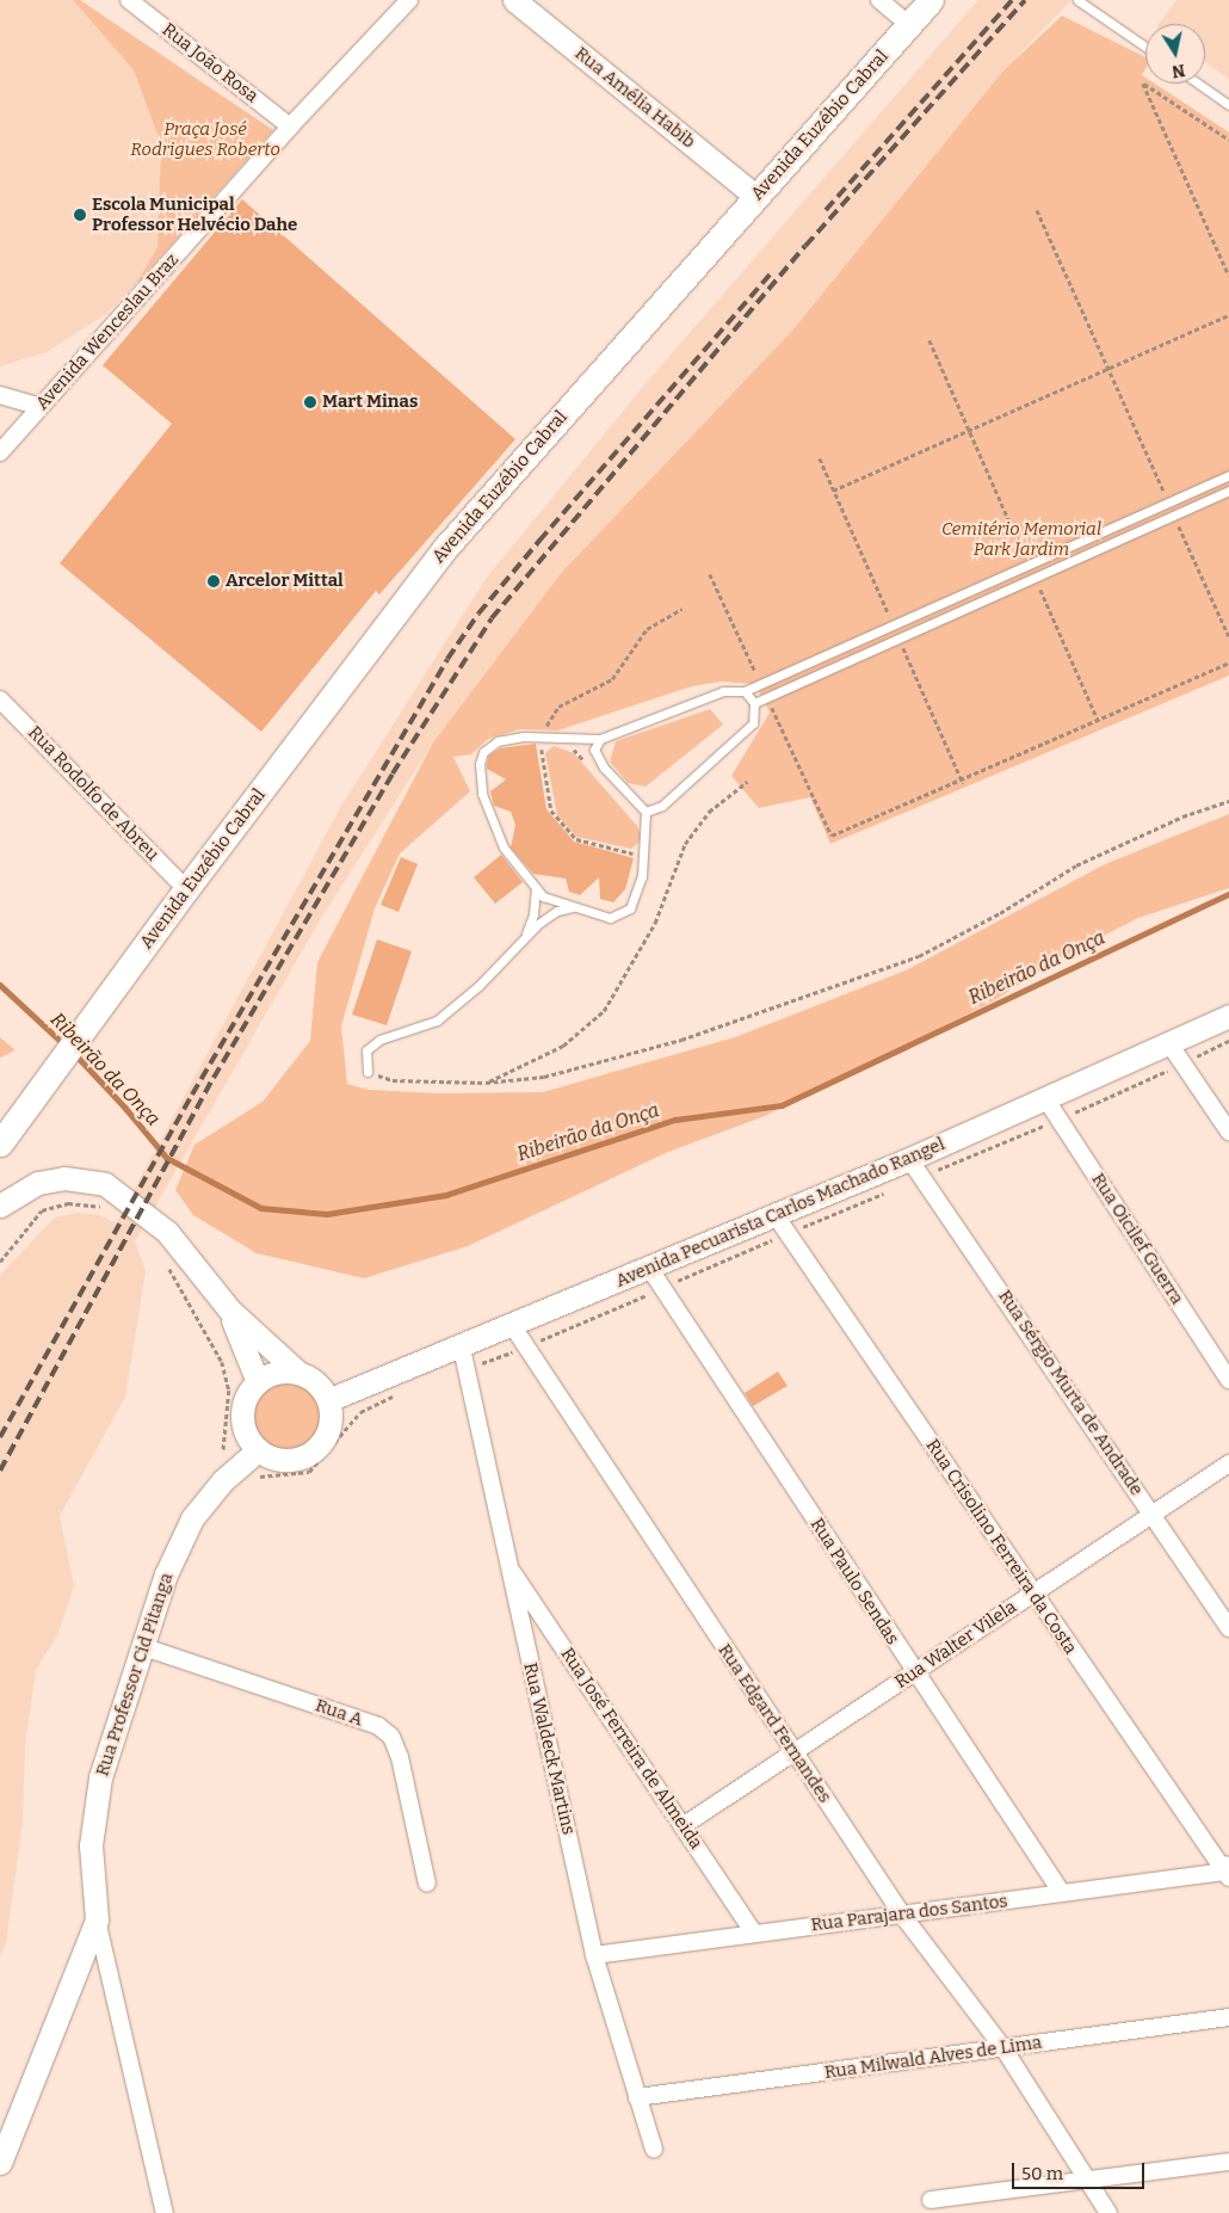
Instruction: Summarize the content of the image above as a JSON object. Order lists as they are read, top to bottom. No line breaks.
{"streets":{"main road":["Avenida Euzébio Cabral"],"street":["Rua João Rosa","Rua Amélia Habib","Avenida Wenceslau Braz","Rua Rodolfo de Abreu","Avenida Pecuarista Carlos Machado Rangel","Rua Oicilef Guerra","Rua Sérgio Murta de Andrade","Rua Crisolino Ferreira da Costa","Rua Paulo Sendas","Rua Walter Vilela","Rua Professor Cid Pitanga","Rua A","Rua Edgard Fernandes","Rua Waldeck Martins","Rua José Ferreira de Almeida","Rua Parajara dos Santos","Rua Milwald Alves de Lima"]},"crossings":[["Rua João Rosa","Avenida Wenceslau Braz"],["Rua Amélia Habib","Avenida Euzébio Cabral"],["Avenida Euzébio Cabral","Rua Rodolfo de Abreu"],["Avenida Pecuarista Carlos Machado Rangel","Rua Oicilef Guerra"],["Avenida Pecuarista Carlos Machado Rangel","Rua Sérgio Murta de Andrade"],["Avenida Pecuarista Carlos Machado Rangel","Rua Crisolino Ferreira da Costa"],["Avenida Pecuarista Carlos Machado Rangel","Rua Paulo Sendas"],["Avenida Pecuarista Carlos Machado Rangel","Rua Professor Cid Pitanga"],["Avenida Pecuarista Carlos Machado Rangel","Rua Edgard Fernandes"],["Avenida Pecuarista Carlos Machado Rangel","Rua Waldeck Martins"],["Rua Sérgio Murta de Andrade","Rua Walter Vilela"],["Rua Crisolino Ferreira da Costa","Rua Walter Vilela"],["Rua Crisolino Ferreira da Costa","Rua Parajara dos Santos"],["Rua Paulo Sendas","Rua Walter Vilela"],["Rua Paulo Sendas","Rua Parajara dos Santos"],["Rua Walter Vilela","Rua Edgard Fernandes"],["Rua Walter Vilela","Rua José Ferreira de Almeida"],["Rua Professor Cid Pitanga","Rua A"],["Rua Edgard Fernandes","Rua Parajara dos Santos"],["Rua Edgard Fernandes","Rua Milwald Alves de Lima"],["Rua Waldeck Martins","Rua José Ferreira de Almeida"],["Rua Waldeck Martins","Rua Parajara dos Santos"],["Rua Waldeck Martins","Rua Milwald Alves de Lima"],["Rua José Ferreira de Almeida","Rua Parajara dos Santos"]],"water":["Ribeirão da Onça"],"parks":["Praça José Rodrigues Roberto","Cemitério Memorial Park Jardim"],"places":["Escola Municipal Professor Helvécio Dahe","Mart Minas","Arcelor Mittal"],"scale_bar":"50 m","north":"bottom"}
